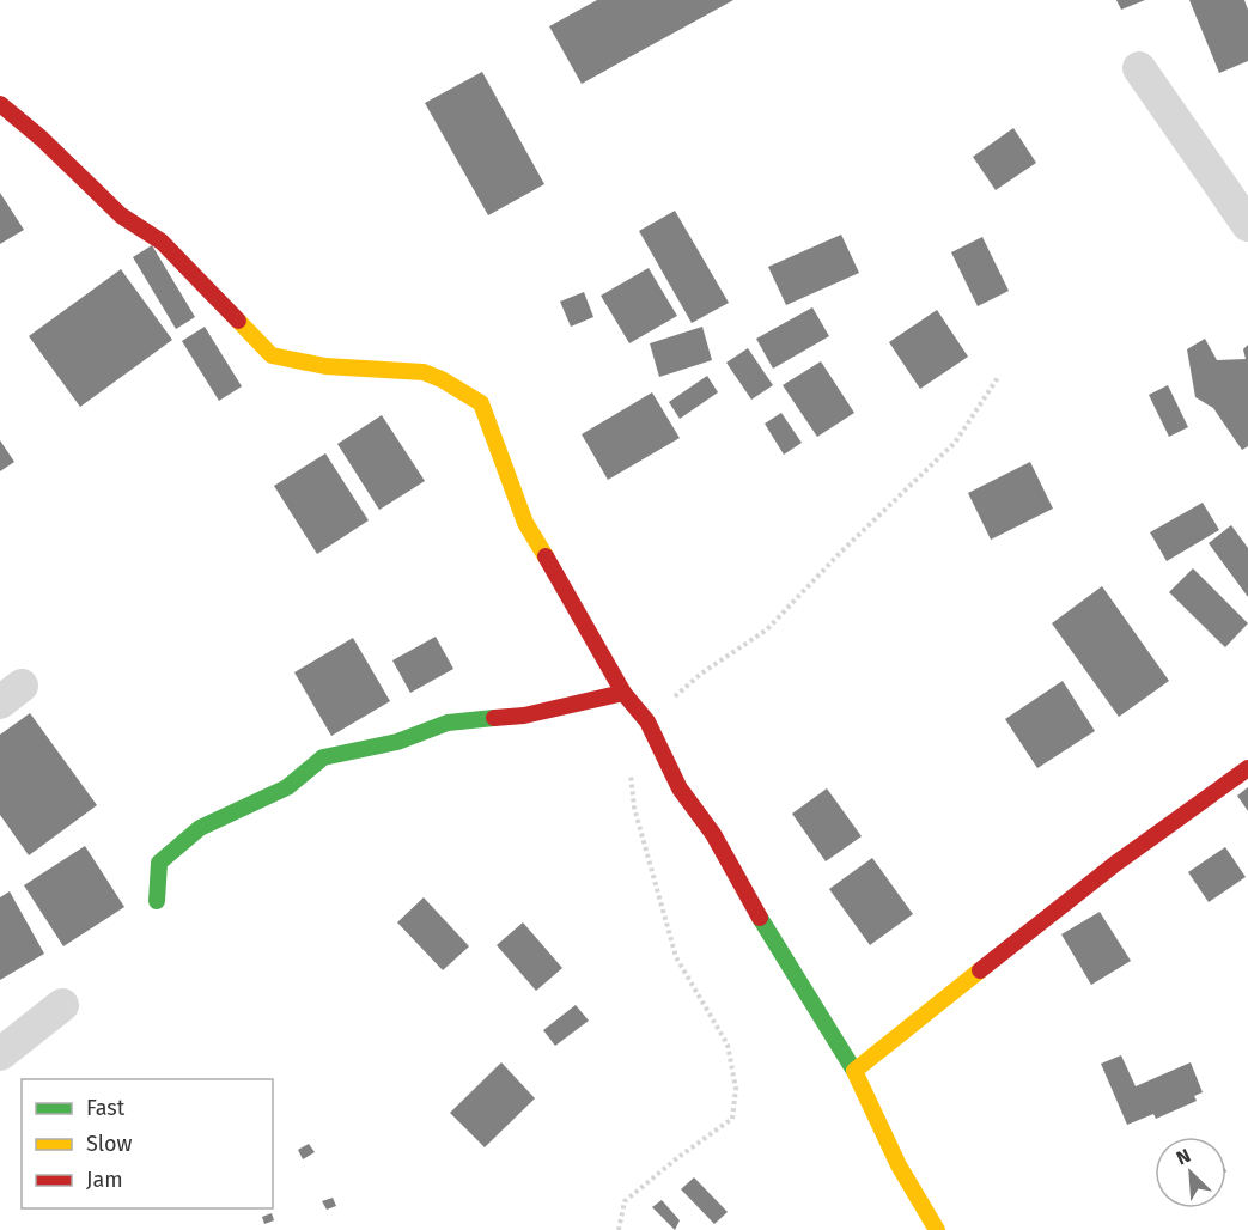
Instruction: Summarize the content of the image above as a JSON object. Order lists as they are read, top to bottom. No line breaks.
{"legend":["Fast","Slow","Jam"],"north":"top left"}
